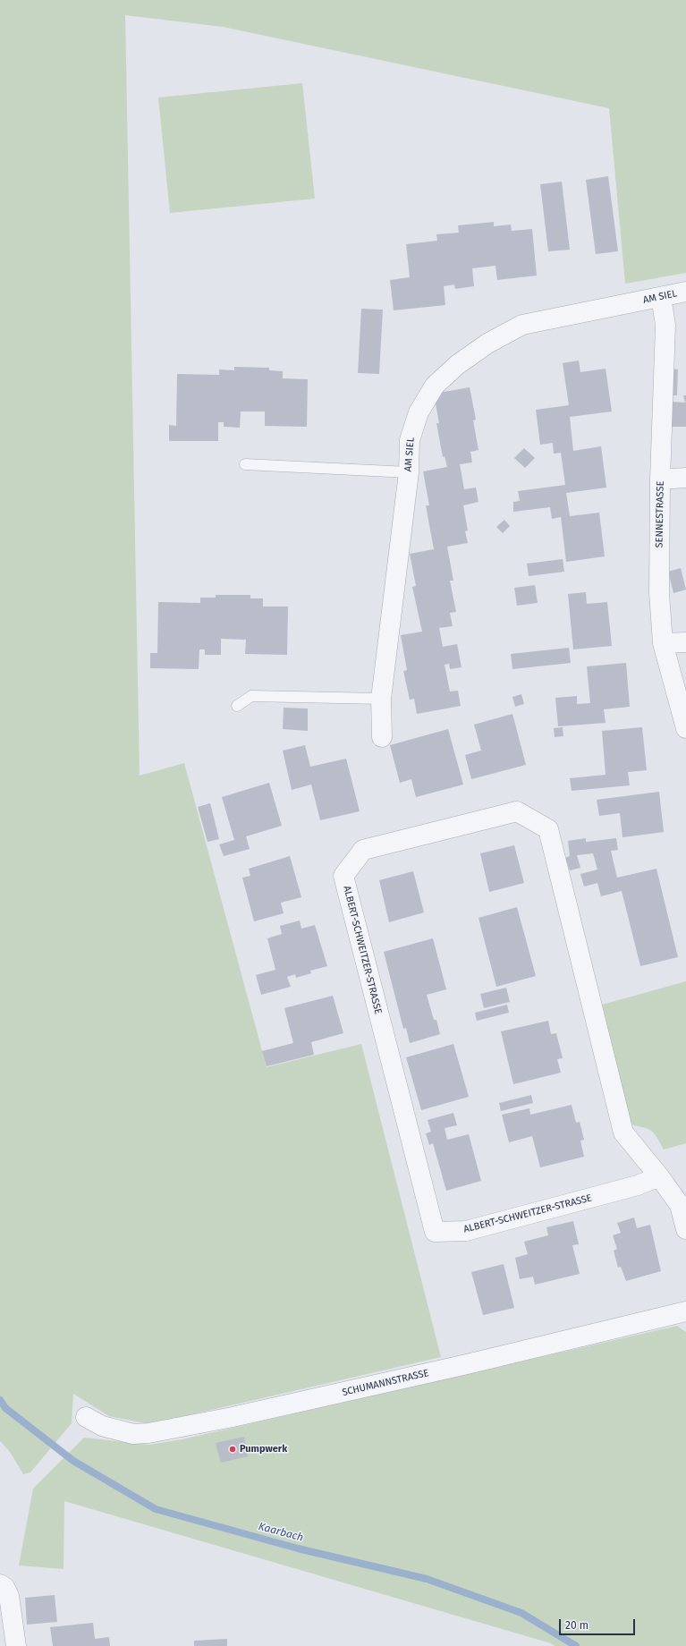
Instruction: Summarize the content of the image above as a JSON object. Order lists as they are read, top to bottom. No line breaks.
{"streets":{"street":["AM SIEL","SENNESTRASSE","ALBERT-SCHWEITZER-STRASSE","SCHUMANNSTRASSE"]},"crossings":[["AM SIEL","SENNESTRASSE"]],"water":["Kaarbach"],"places":["Pumpwerk"],"scale_bar":"20 m"}
